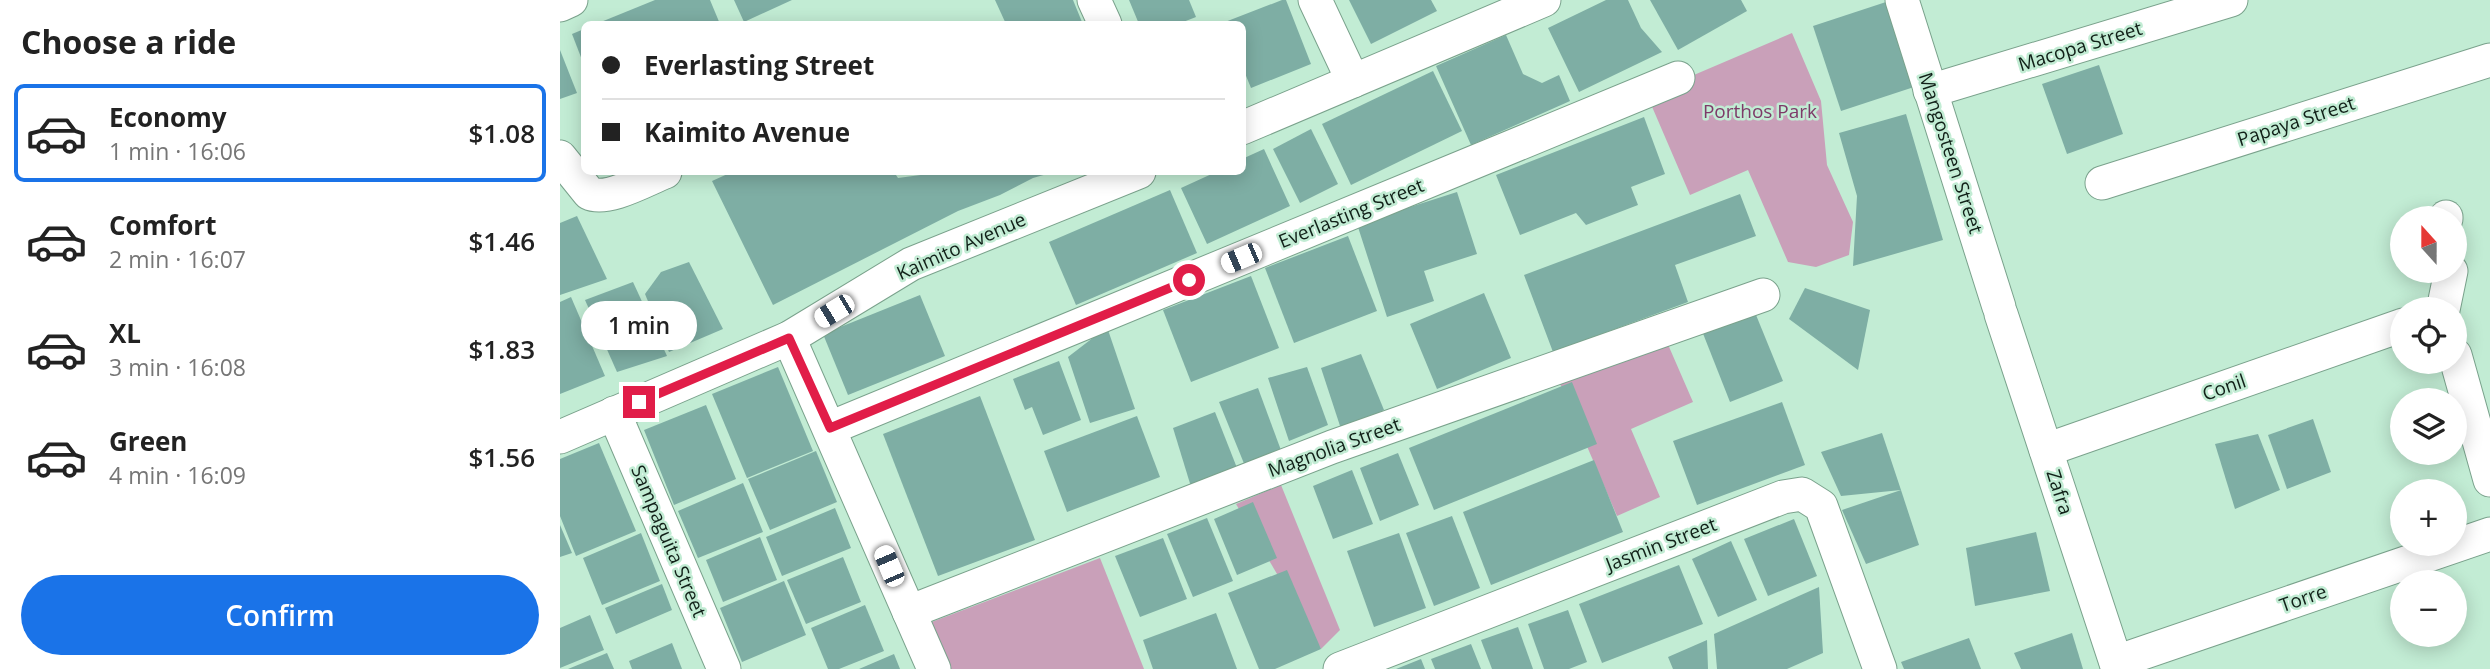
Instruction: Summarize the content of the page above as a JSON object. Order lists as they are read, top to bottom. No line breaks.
{"streets":{"street":["Macopa Street","Papaya Street","Mangosteen Street","Everlasting Street","Kaimito Avenue","Conil","Magnolia Street","Zafra","Sampaguita Street","Jasmin Street","Torre"]},"crossings":[["Macopa Street","Mangosteen Street"],["Mangosteen Street","Zafra"],["Kaimito Avenue","Sampaguita Street"],["Conil","Zafra"],["Zafra","Torre"]],"parks":["Porthos Park"],"north":"top","page":{"heading":"Choose a ride","banner":["Everlasting Street","Kaimito Avenue"],"list":[{"name":"Economy","note":"1 min · 16:06","value":"$1.08"},{"name":"Comfort","note":"2 min · 16:07","value":"$1.46"},{"name":"XL","note":"3 min · 16:08","value":"$1.83"},{"name":"Green","note":"4 min · 16:09","value":"$1.56"}],"map_buttons":["+","−"],"bubble":"1 min","buttons":"Confirm"}}
